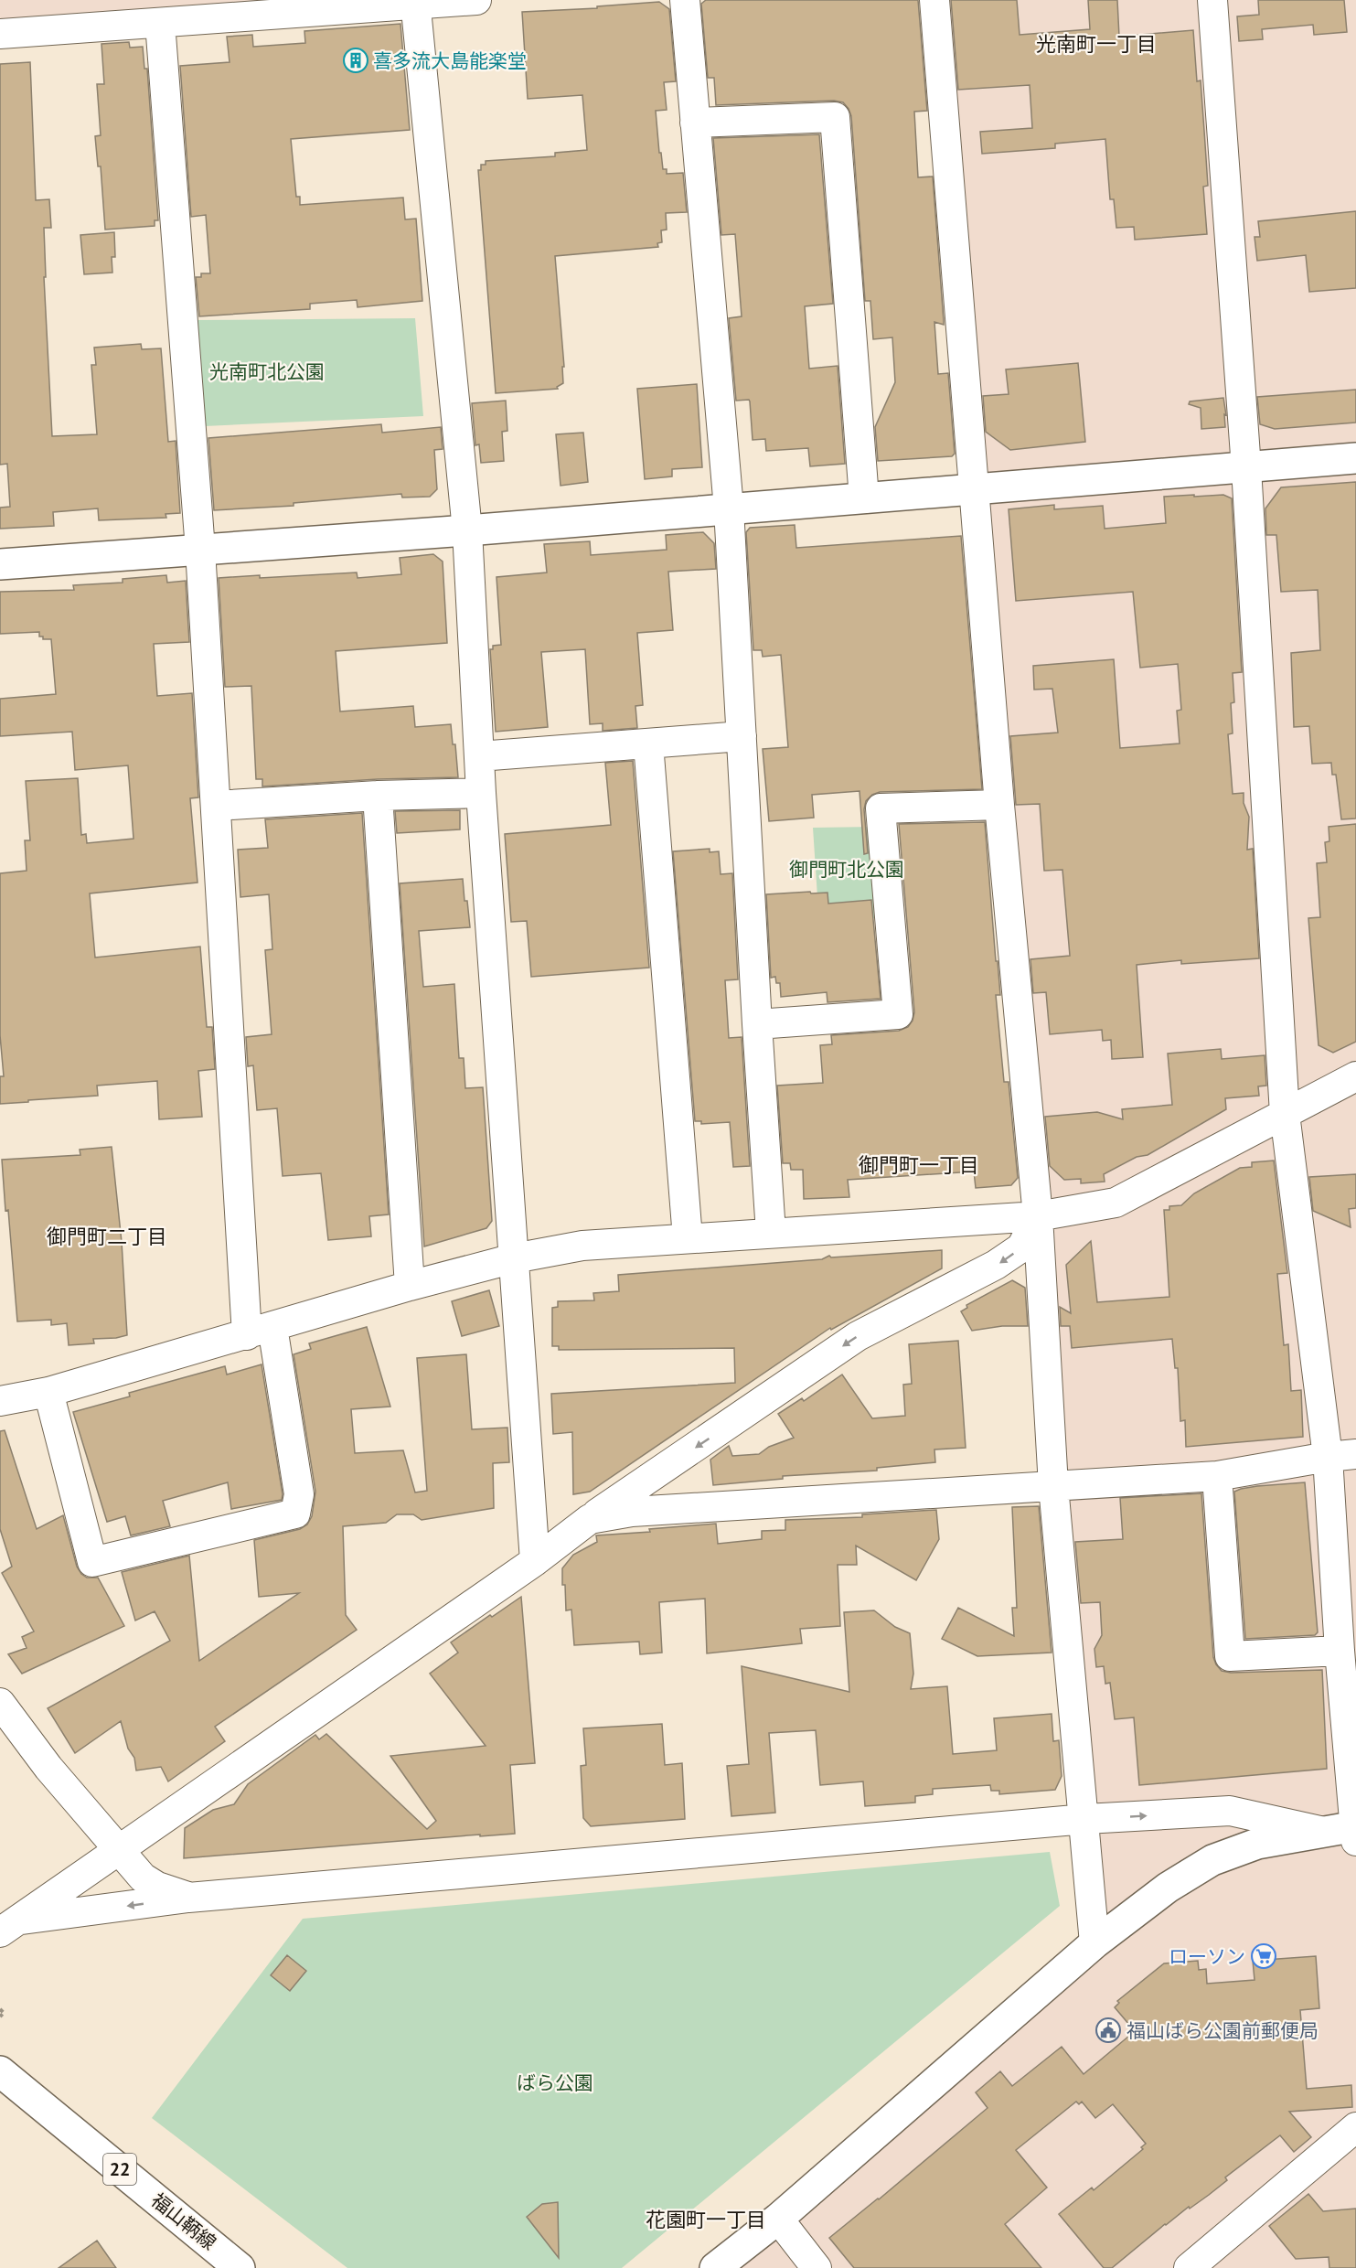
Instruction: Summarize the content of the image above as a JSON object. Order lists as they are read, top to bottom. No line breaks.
{"streets":{"street":["22","福山鞆線"]},"districts":["光南町一丁目","御門町一丁目","御門町二丁目","花園町一丁目"],"parks":["光南町北公園","御門町北公園","ばら公園"],"places":{"building":["喜多流大島能楽堂"],"supermarket":["ローソン"],"public building":["福山ばら公園前郵便局"]}}
